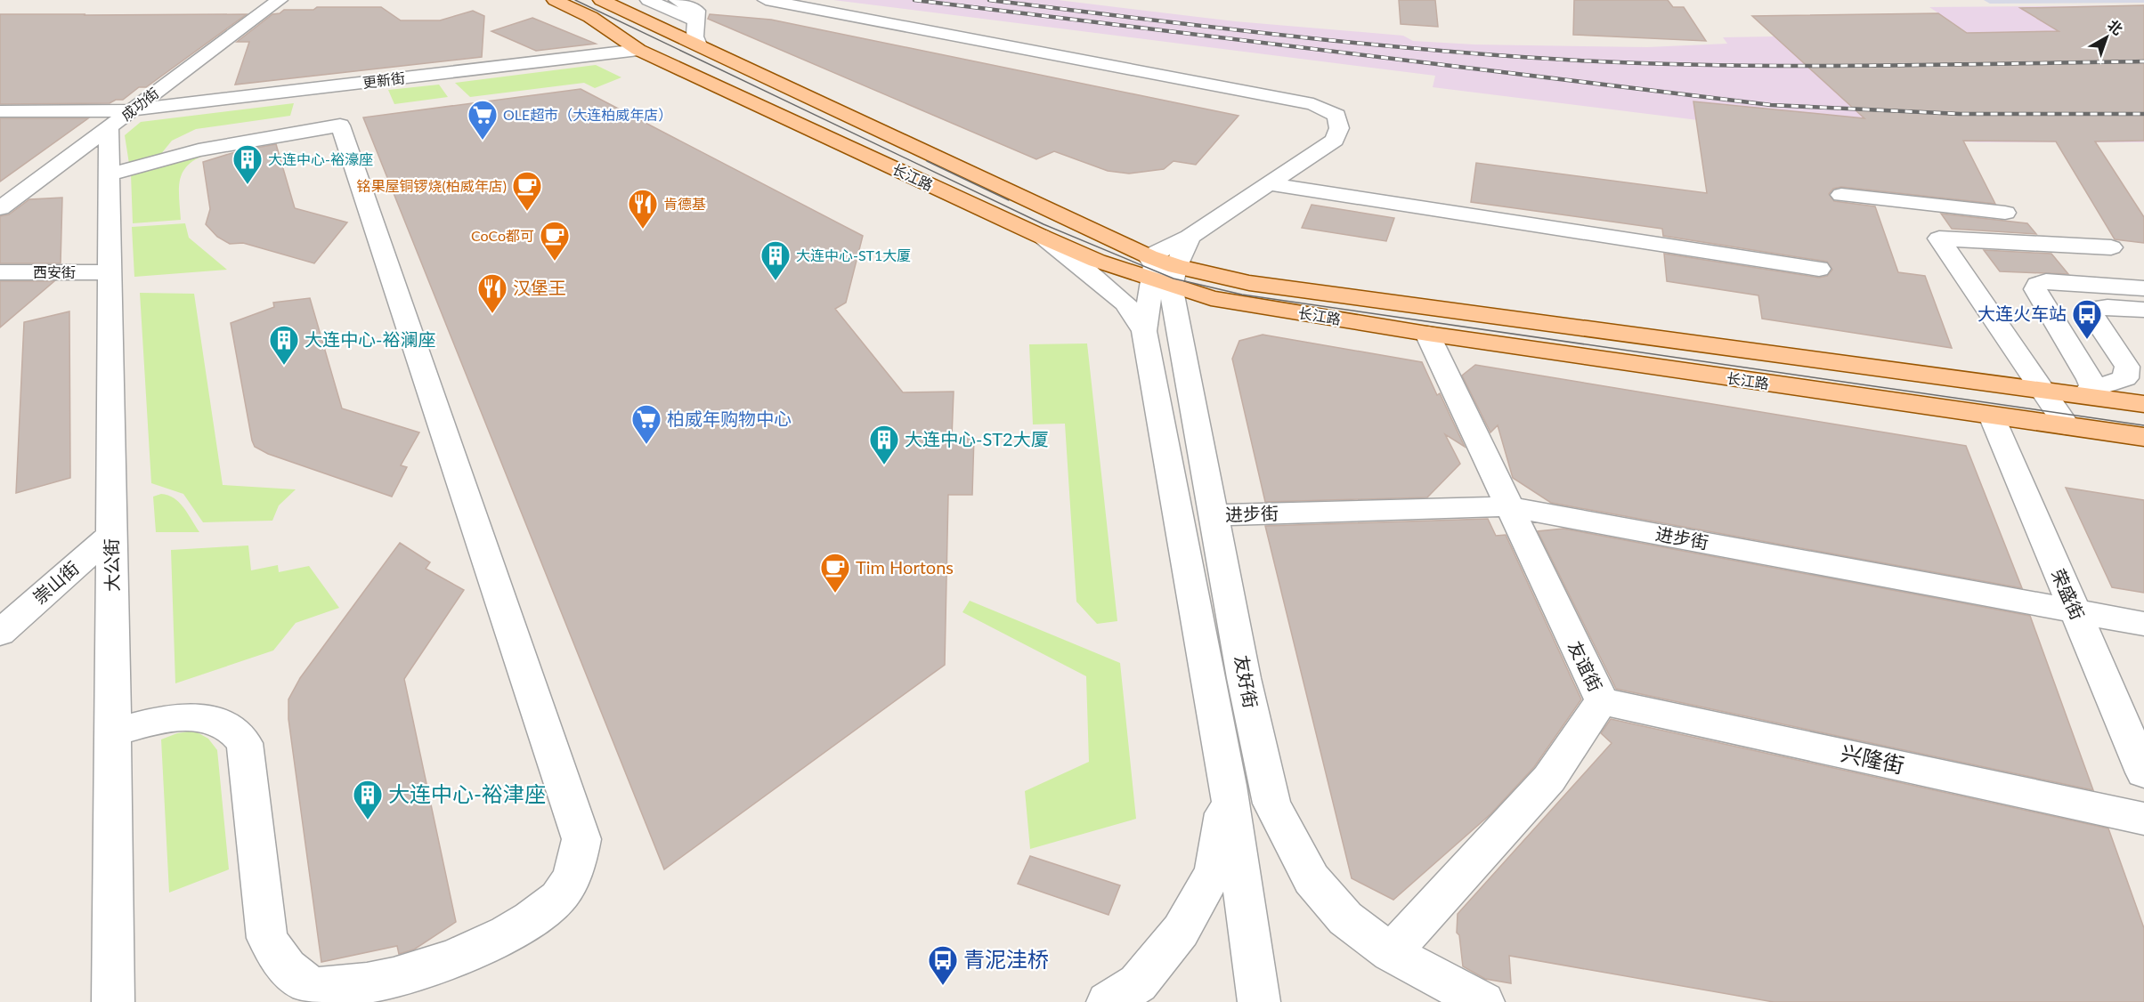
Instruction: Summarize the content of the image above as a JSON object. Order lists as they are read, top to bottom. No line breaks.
{"streets":{"main road":["长江路"],"street":["更新街","成功街","西安街","进步街","大公街","崇山街","荣盛街","友谊街","友好街","兴隆街"]},"crossings":[["更新街","成功街"],["更新街","长江路"],["更新街","大公街"],["成功街","大公街"],["长江路","荣盛街"],["长江路","友谊街"],["长江路","友好街"],["西安街","大公街"],["进步街","荣盛街"],["进步街","友谊街"],["进步街","友好街"],["大公街","崇山街"],["友谊街","友好街"],["友谊街","兴隆街"]],"places":{"supermarket":["OLE超市（大连柏威年店）","柏威年购物中心"],"building":["大连中心-裕濠座","大连中心-ST1大厦","大连中心-裕澜座","大连中心-ST2大厦","大连中心-裕津座"],"cafe":["铭果屋铜锣烧(柏威年店)","CoCo都可","Tim Hortons"],"restaurant":["肯德基","汉堡王"],"bus stop":["大连火车站","青泥洼桥"]},"north":"top right"}
